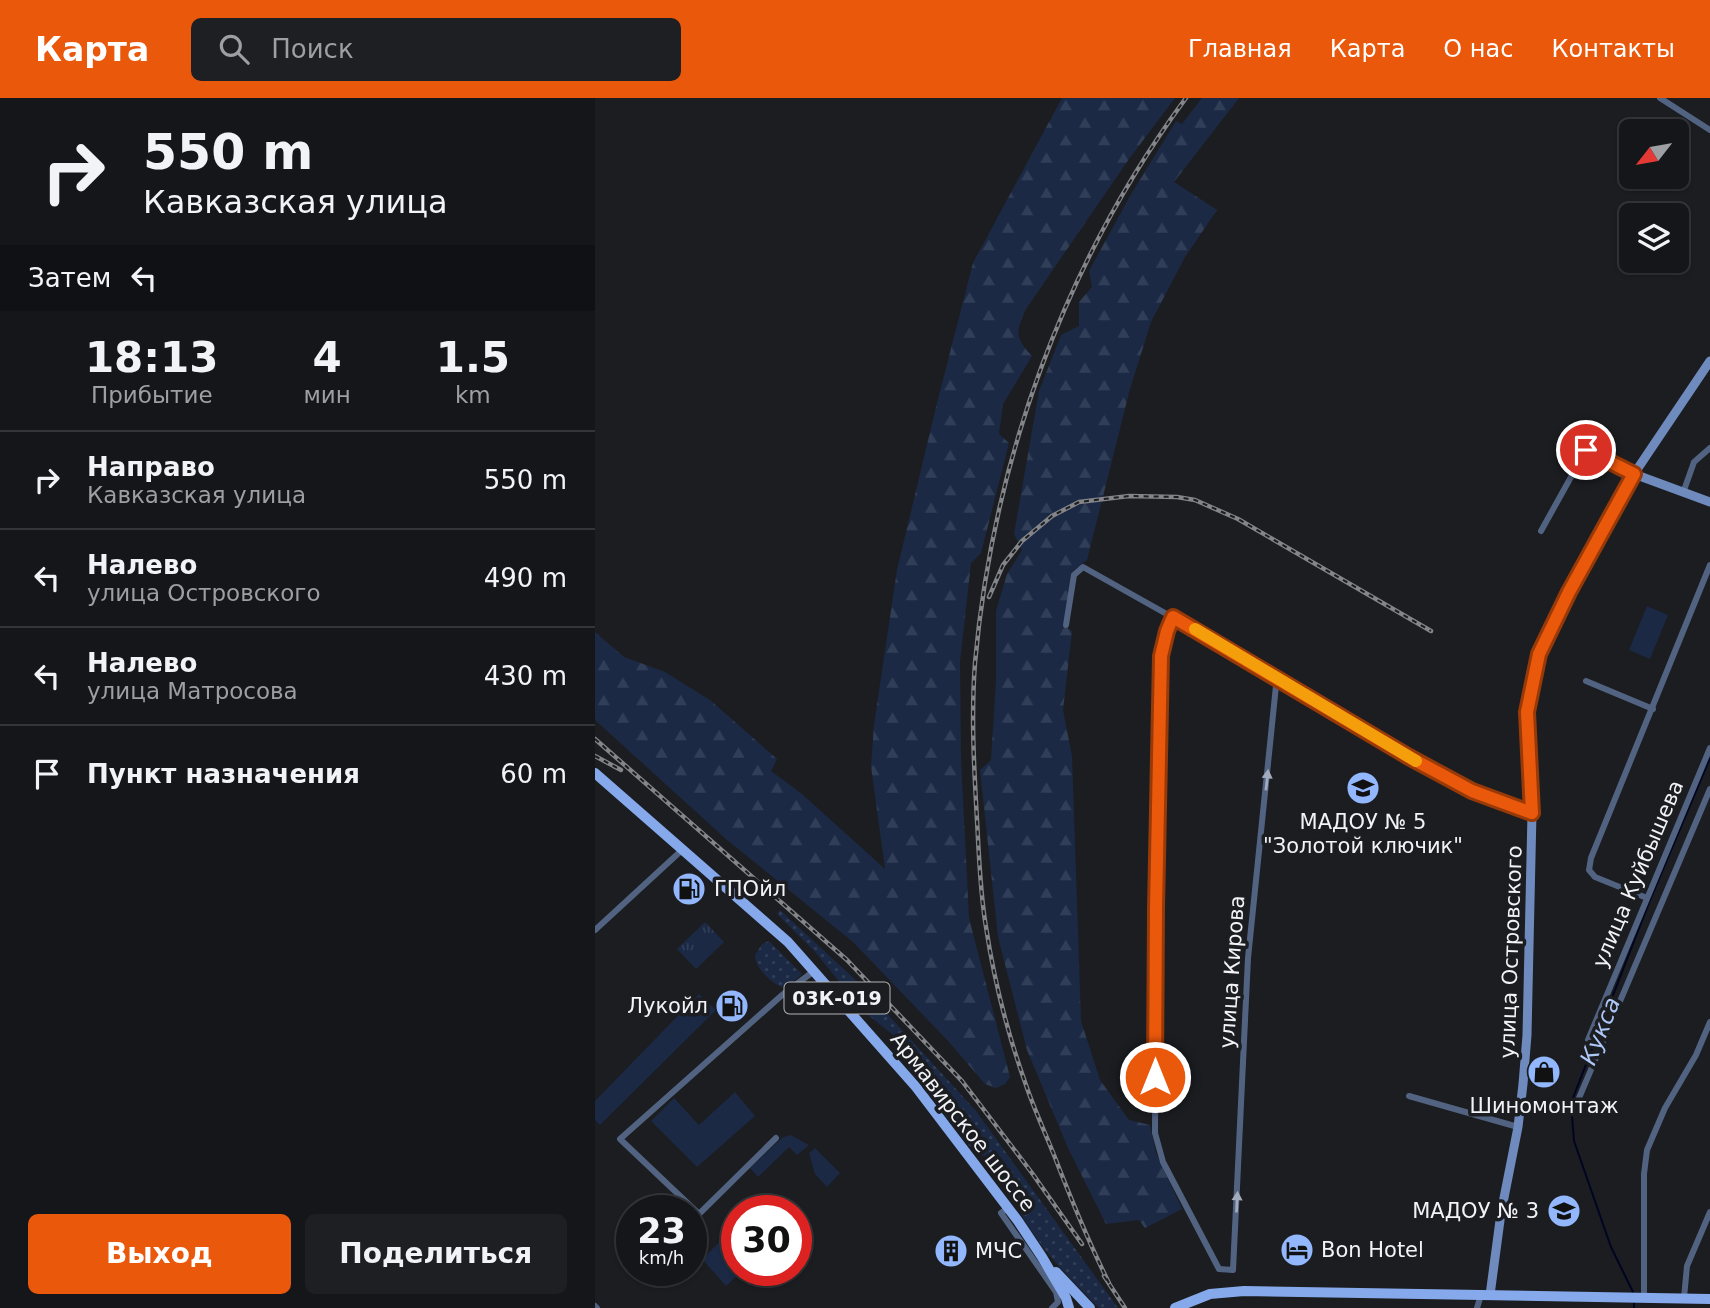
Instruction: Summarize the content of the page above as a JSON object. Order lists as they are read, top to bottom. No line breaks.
{"streets":{"main road":["03К-019","Армавирское шоссе"],"street":["улица Куйбышева","улица Островского","улица Кирова"]},"water":["Кукса"],"places":{"school or university":["МАДОУ № 5 \"Золотой ключик\"","МАДОУ № 3"],"fuel station":["ГПОйл","Лукойл"],"shop":["Шиномонтаж"],"hotel":["Bon Hotel"],"building":["МЧС"]},"north":"bottom left","page":{"header":"Карта","search":"Поиск","nav":["Главная","Карта","О нас","Контакты"],"turn":["550 m","Кавказская улица"],"then":"Затем","eta":["18:13","Прибытие","4","мин","1.5","km"],"list":[{"name":"Направо","note":"Кавказская улица","value":"550 m"},{"name":"Налево","note":"улица Островского","value":"490 m"},{"name":"Налево","note":"улица Матросова","value":"430 m"},{"name":"Пункт назначения","value":"60 m"}],"speed":"23 km/h","limit":"30","buttons":["Выход","Поделиться"]}}
